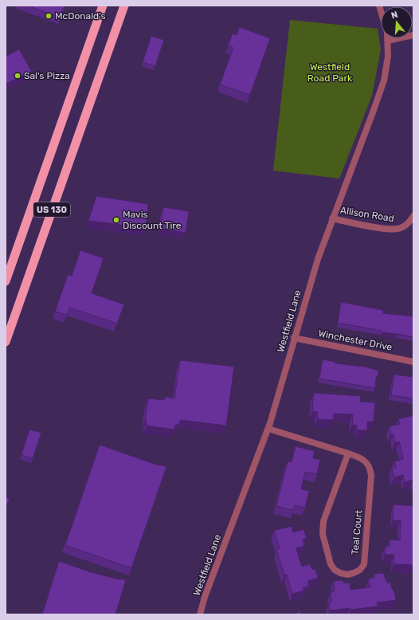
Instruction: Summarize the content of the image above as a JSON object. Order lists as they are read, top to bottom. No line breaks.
{"streets":{"highway":["US 130"],"street":["Allison Road","Westfield Lane","Winchester Drive","Teal Court"]},"crossings":[["Allison Road","Westfield Lane"],["Westfield Lane","Winchester Drive"],["Westfield Lane","Teal Court"]],"parks":["Westfield Road Park"],"places":["McDonald's","Sal's Pizza","Mavis Discount Tire"],"north":"top"}
